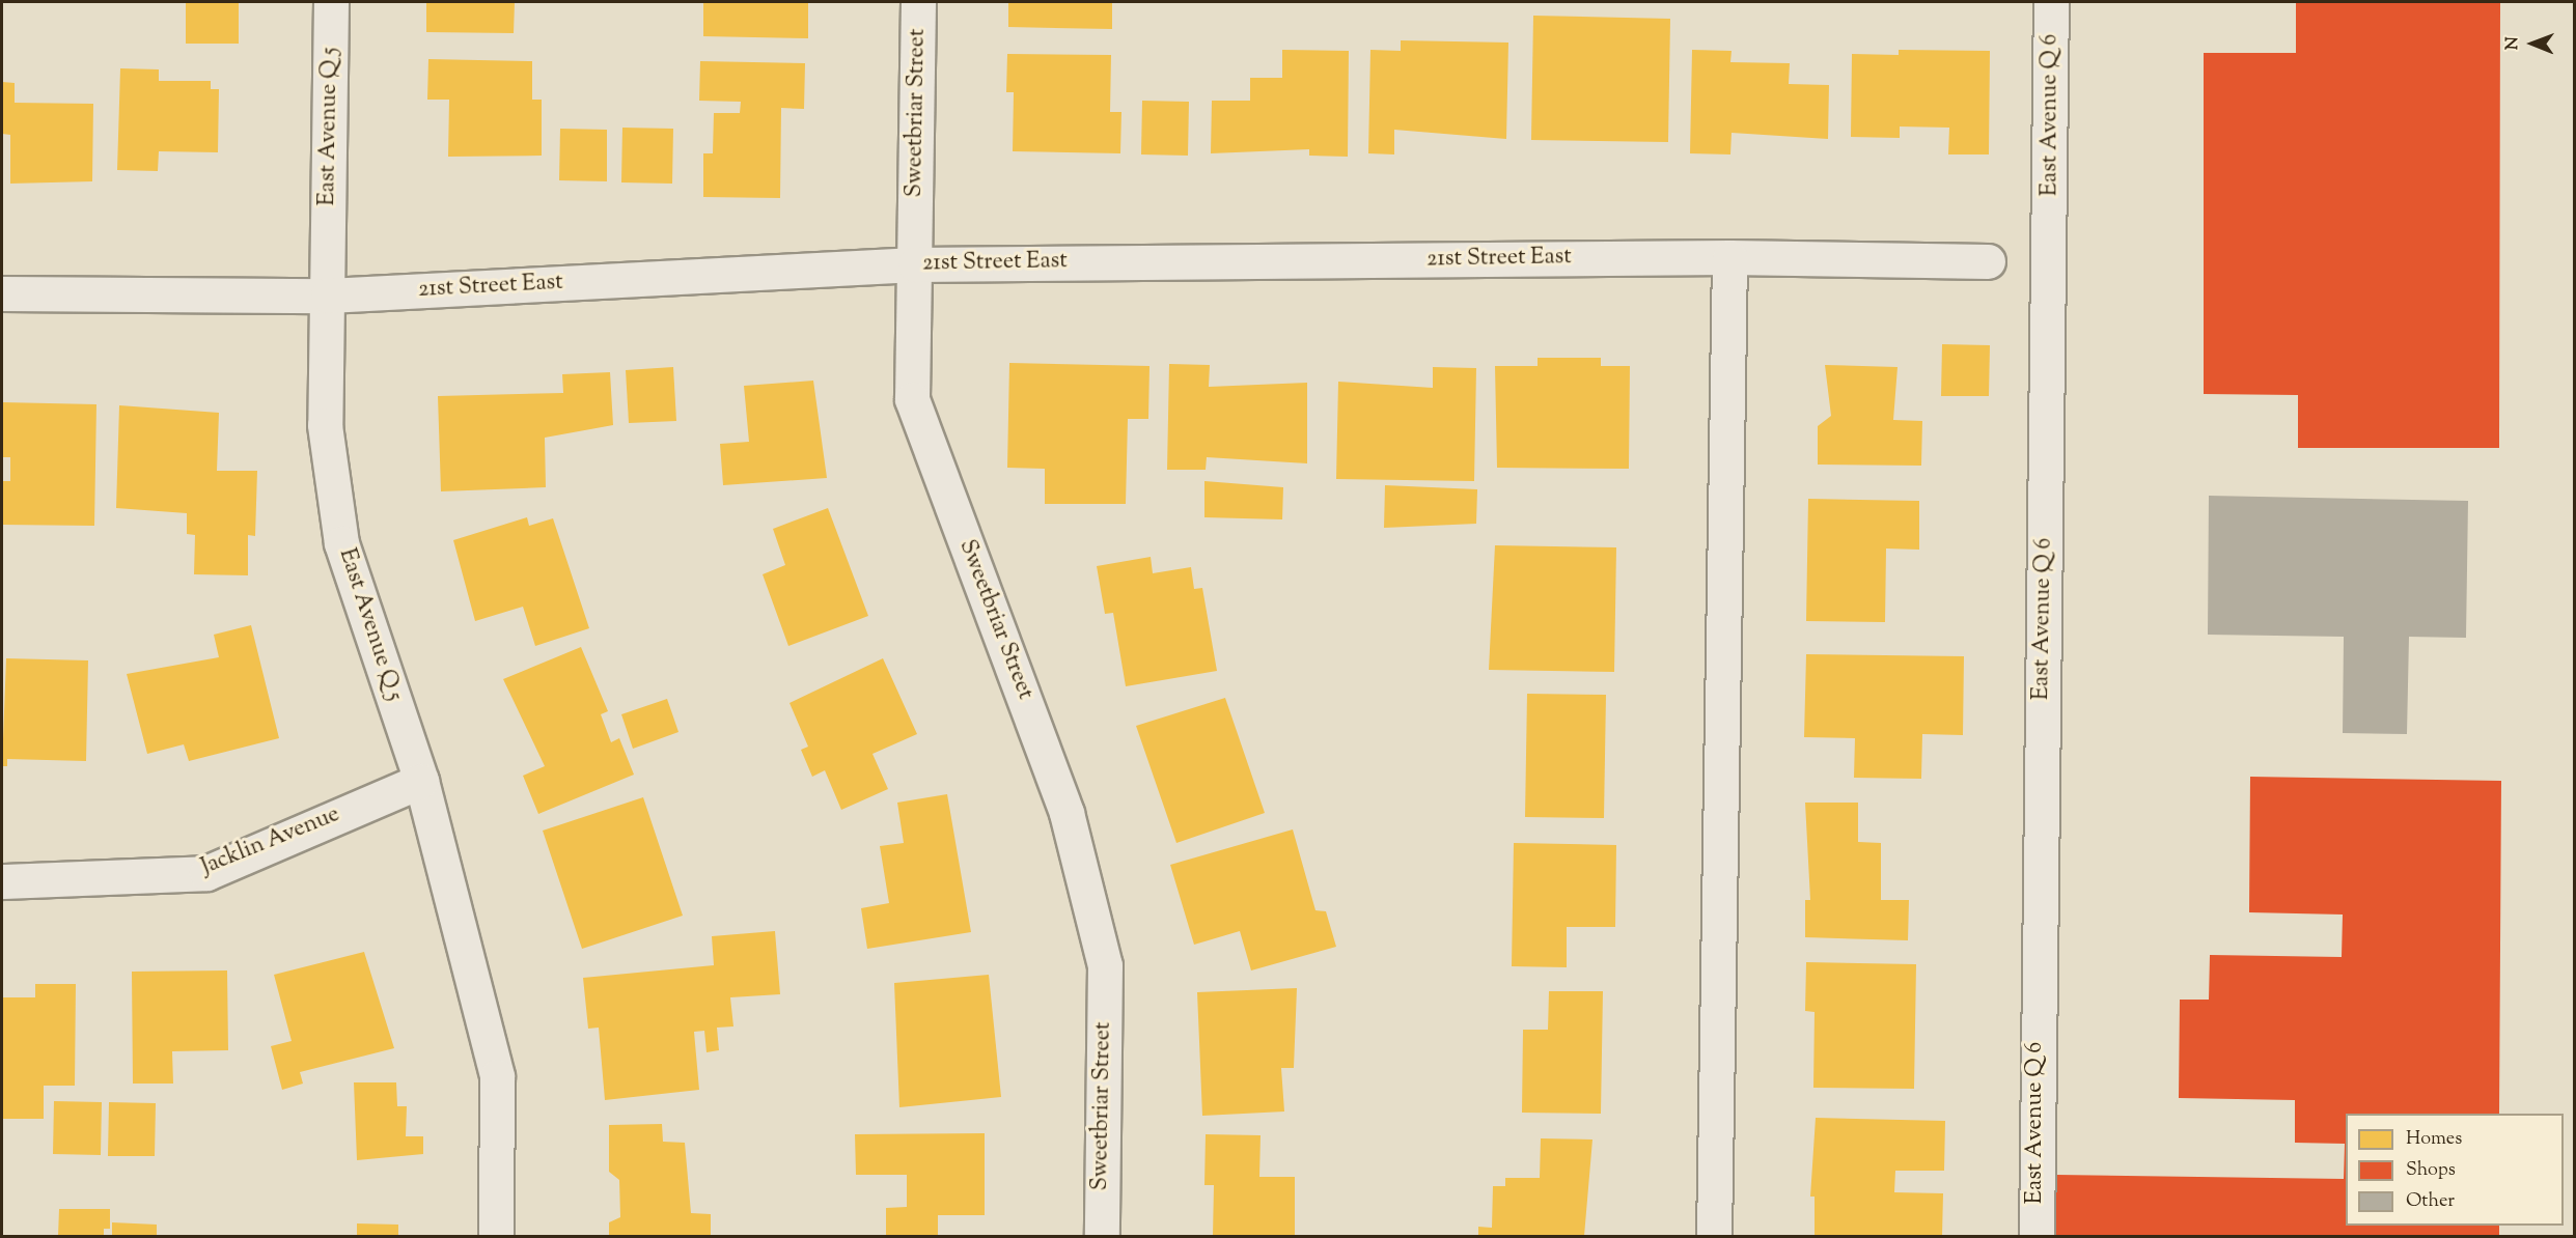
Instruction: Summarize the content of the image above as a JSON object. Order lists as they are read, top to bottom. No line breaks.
{"streets":{"street":["Sweetbriar Street","East Avenue Q 6","East Avenue Q 5","21st Street East","Jacklin Avenue"]},"crossings":[["Sweetbriar Street","21st Street East"],["East Avenue Q 5","21st Street East"],["East Avenue Q 5","Jacklin Avenue"]],"legend":["Homes","Shops","Other"],"north":"left"}
